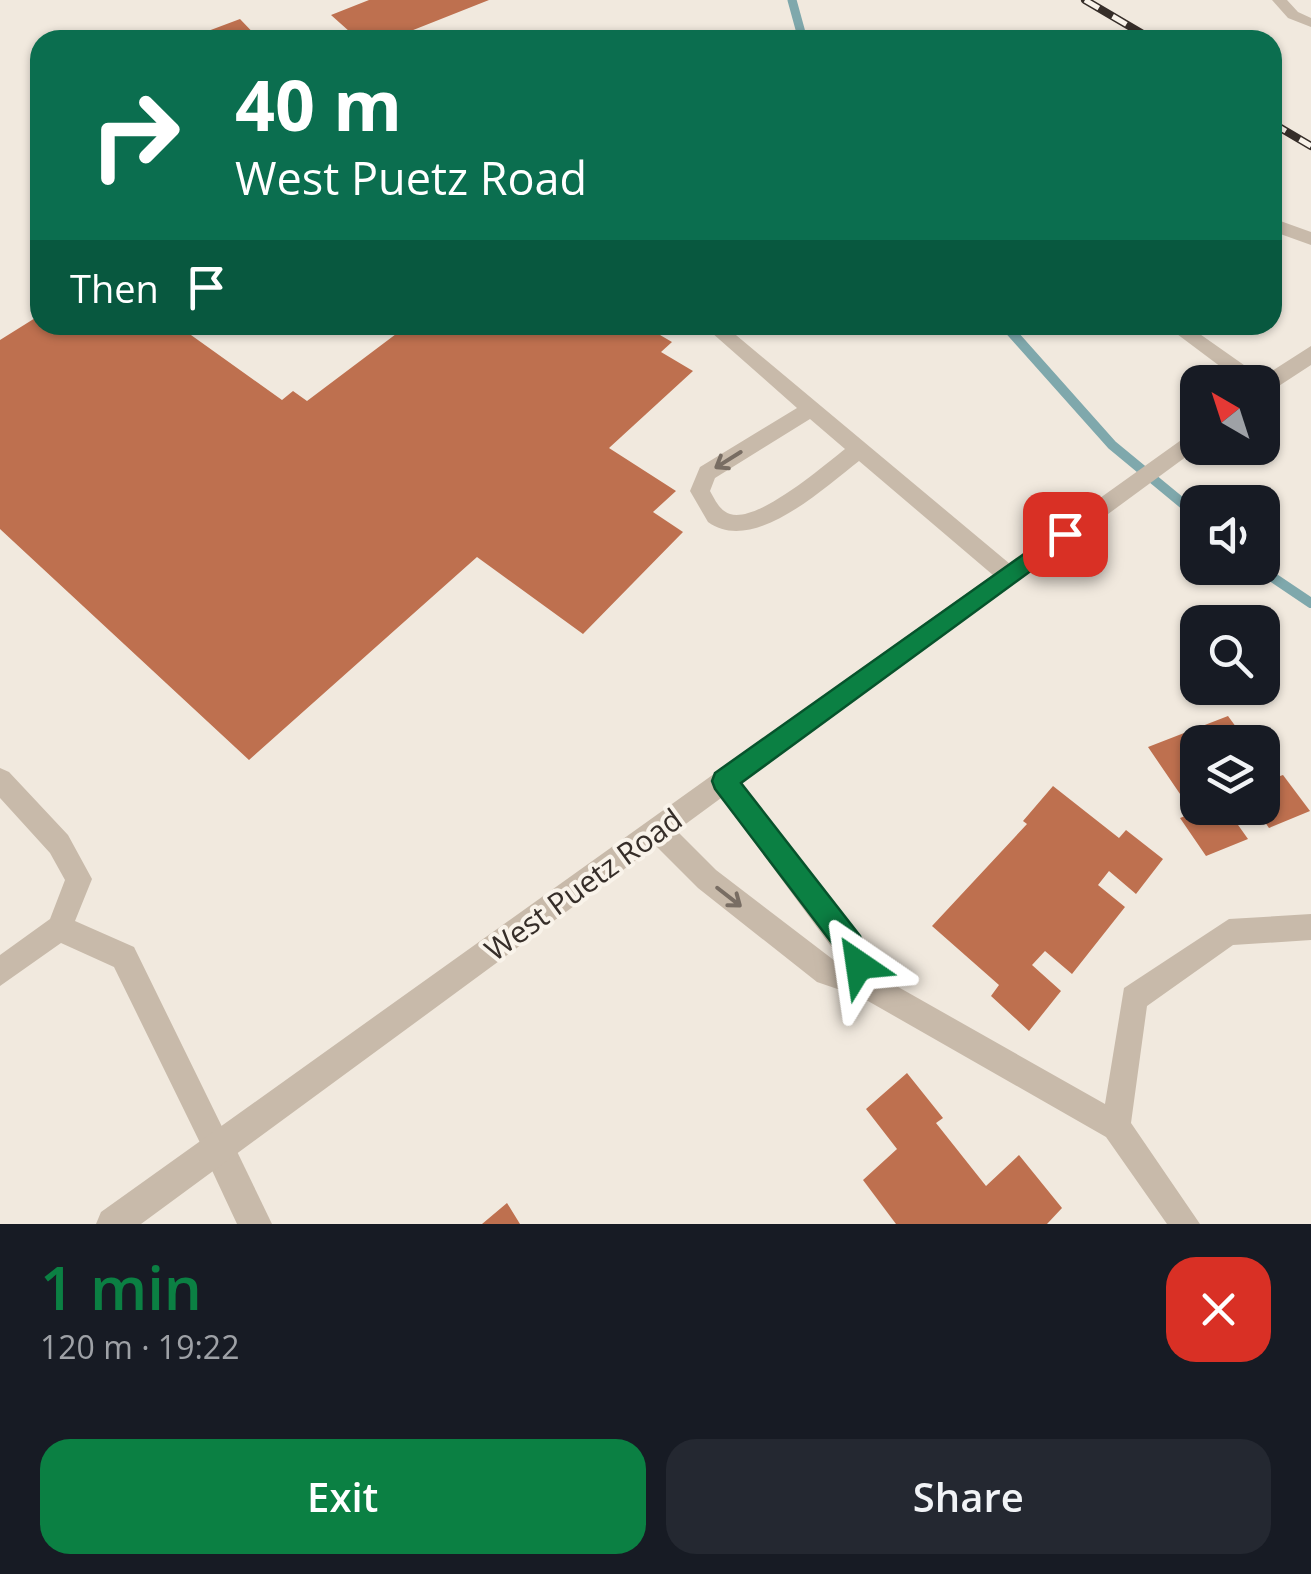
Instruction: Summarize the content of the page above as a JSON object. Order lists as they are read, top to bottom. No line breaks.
{"streets":{"street":["West Puetz Road"]},"north":"top left","page":{"turn":["40 m","West Puetz Road"],"then":"Then","heading":["1 min","120 m · 19:22"],"buttons":["Exit","Share"]}}
